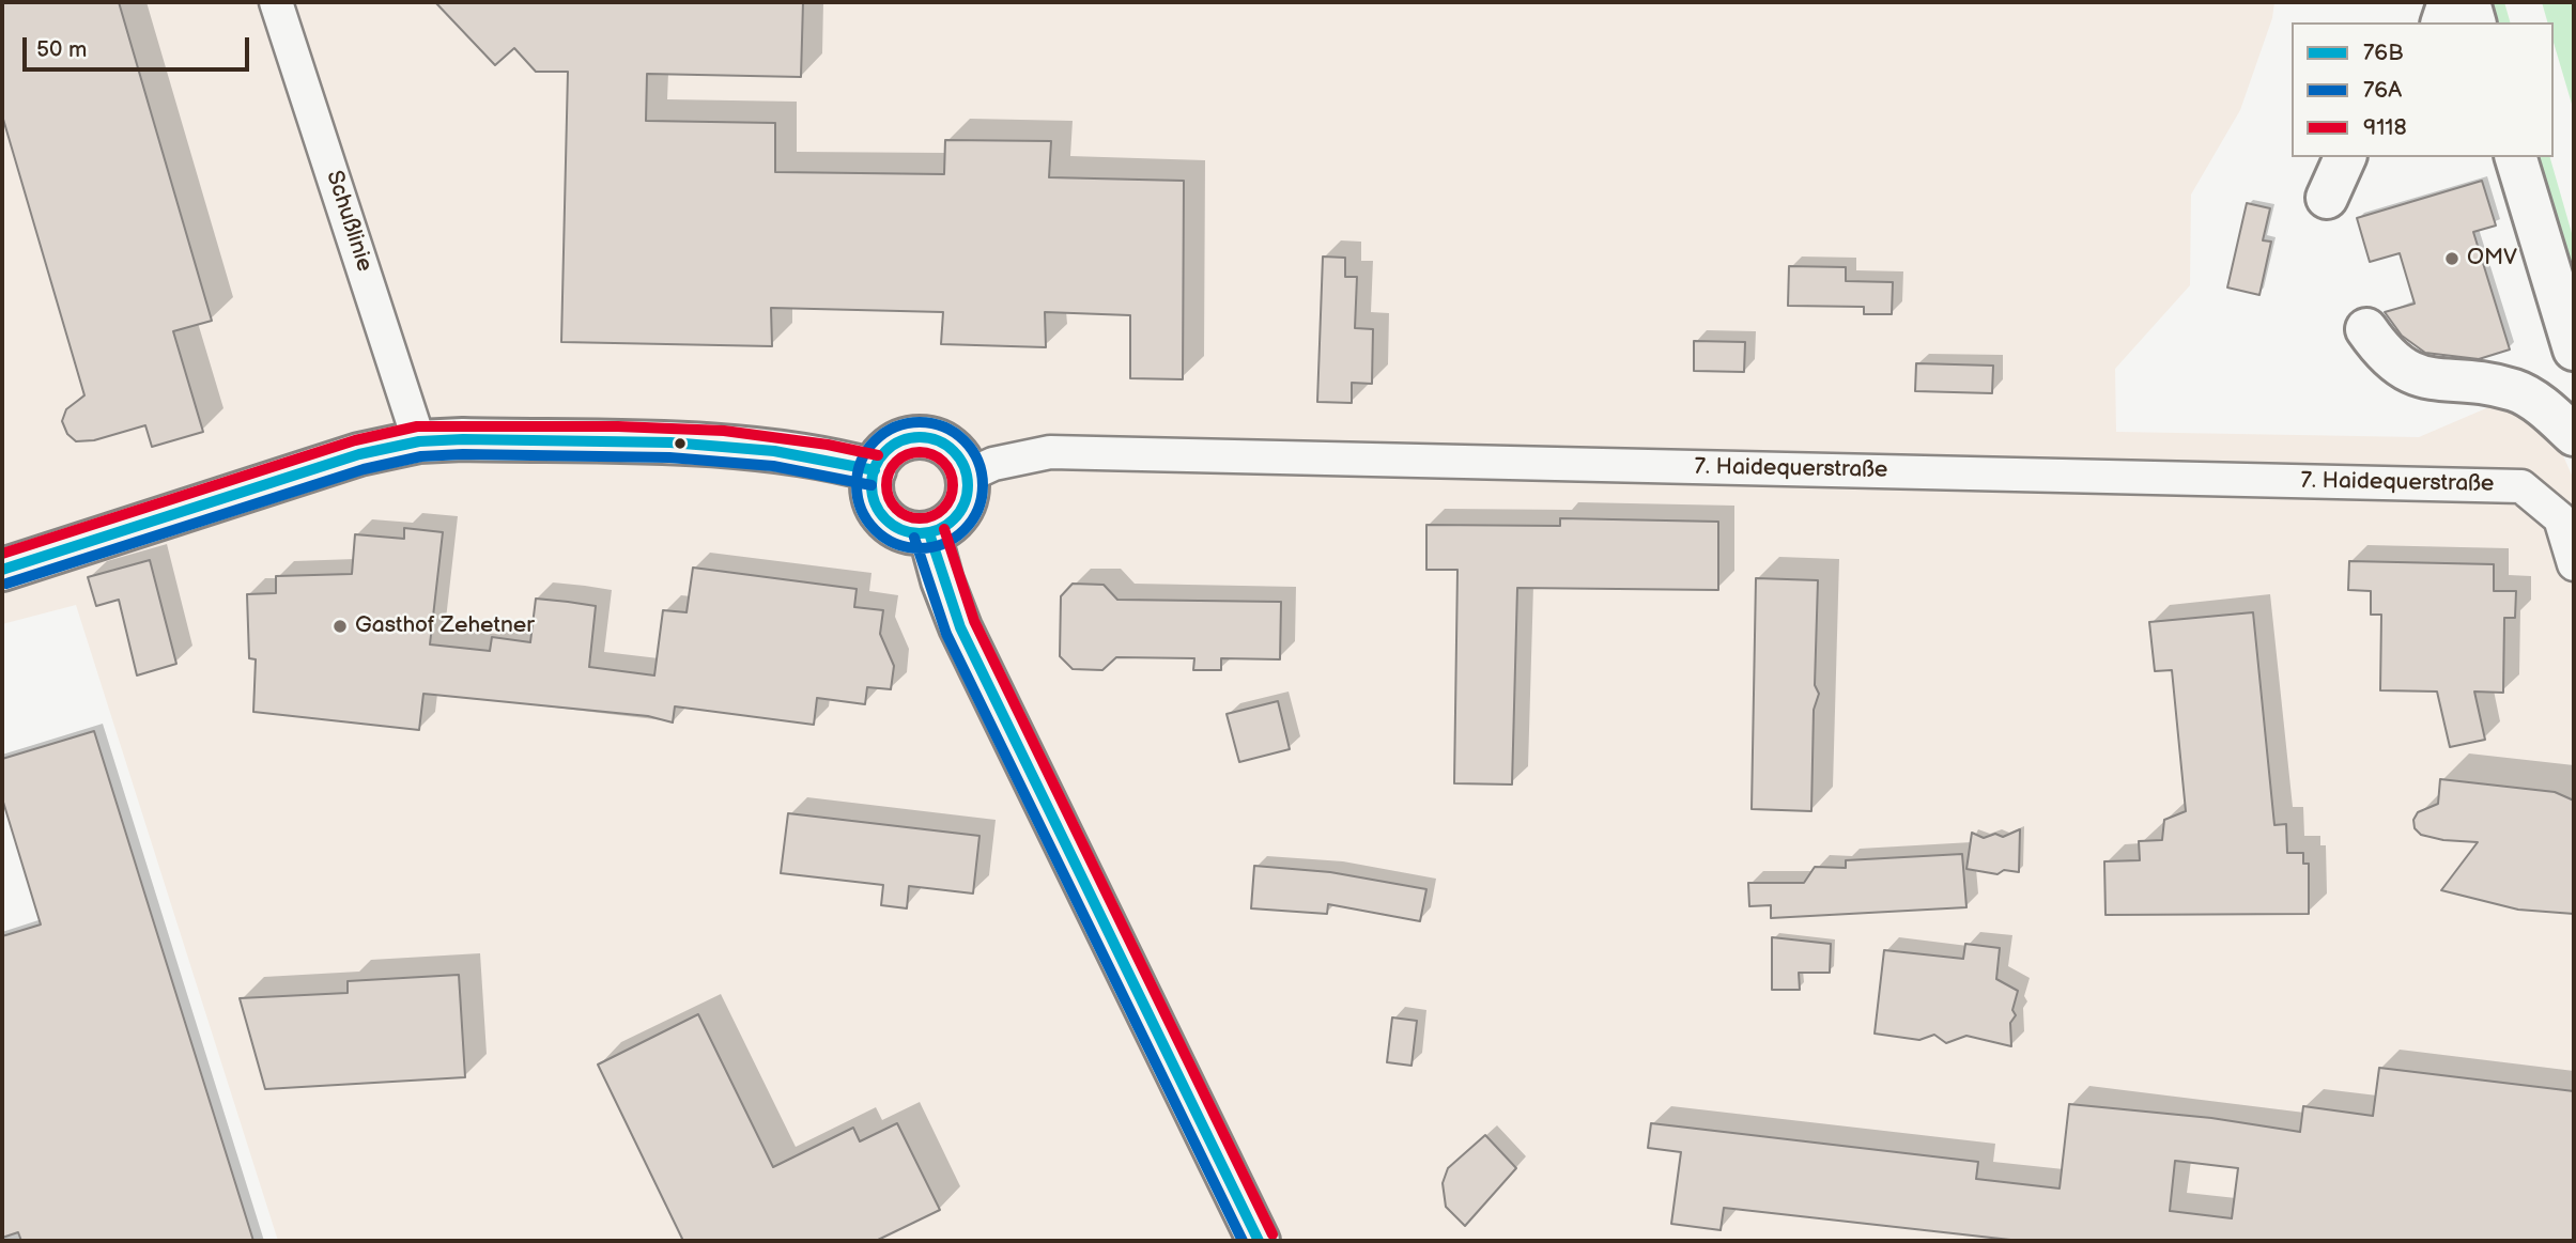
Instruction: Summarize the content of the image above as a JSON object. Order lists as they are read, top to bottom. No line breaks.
{"streets":{"street":["Schußlinie","7. Haidequerstraße"]},"places":["OMV","Gasthof Zehetner"],"lines":["transit line 76A","transit line 9118","transit line 76B"],"legend":["76B","76A","9118"],"scale_bar":"50 m"}
